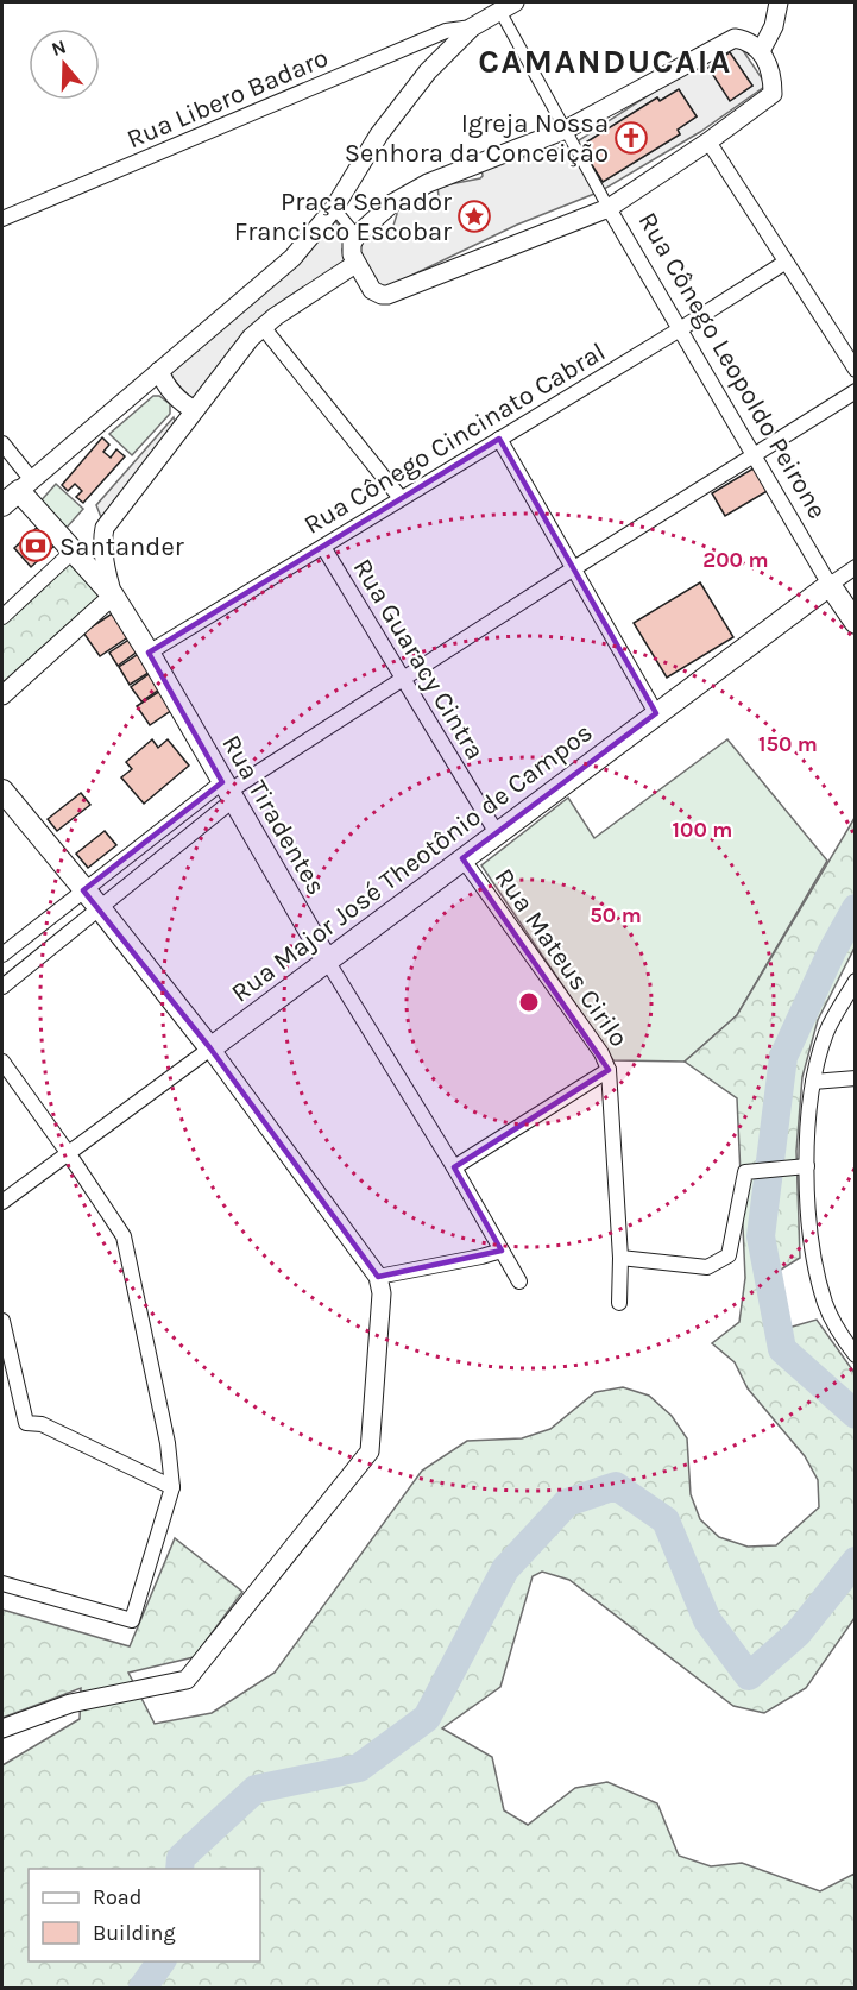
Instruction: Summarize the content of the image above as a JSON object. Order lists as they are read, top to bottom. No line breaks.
{"streets":{"main road":["Rua Cônego Leopoldo Peirone","Rua Tiradentes","Rua Major José Theotônio de Campos"],"street":["Rua Libero Badaro","Rua Cônego Cincinato Cabral","Rua Guaracy Cintra","Rua Mateus Cirilo"]},"crossings":[["Rua Cônego Leopoldo Peirone","Rua Cônego Cincinato Cabral"],["Rua Cônego Leopoldo Peirone","Rua Major José Theotônio de Campos"],["Rua Cônego Cincinato Cabral","Rua Guaracy Cintra"],["Rua Cônego Cincinato Cabral","Rua Tiradentes"],["Rua Guaracy Cintra","Rua Major José Theotônio de Campos"],["Rua Tiradentes","Rua Major José Theotônio de Campos"],["Rua Major José Theotônio de Campos","Rua Mateus Cirilo"]],"districts":["CAMANDUCAIA"],"places":{"church":["Igreja Nossa Senhora da Conceição"],"place":["Praça Senador Francisco Escobar"],"bank":["Santander"]},"legend":["Road","Building"],"north":"top","rings":["200 m","150 m","100 m","50 m"]}
